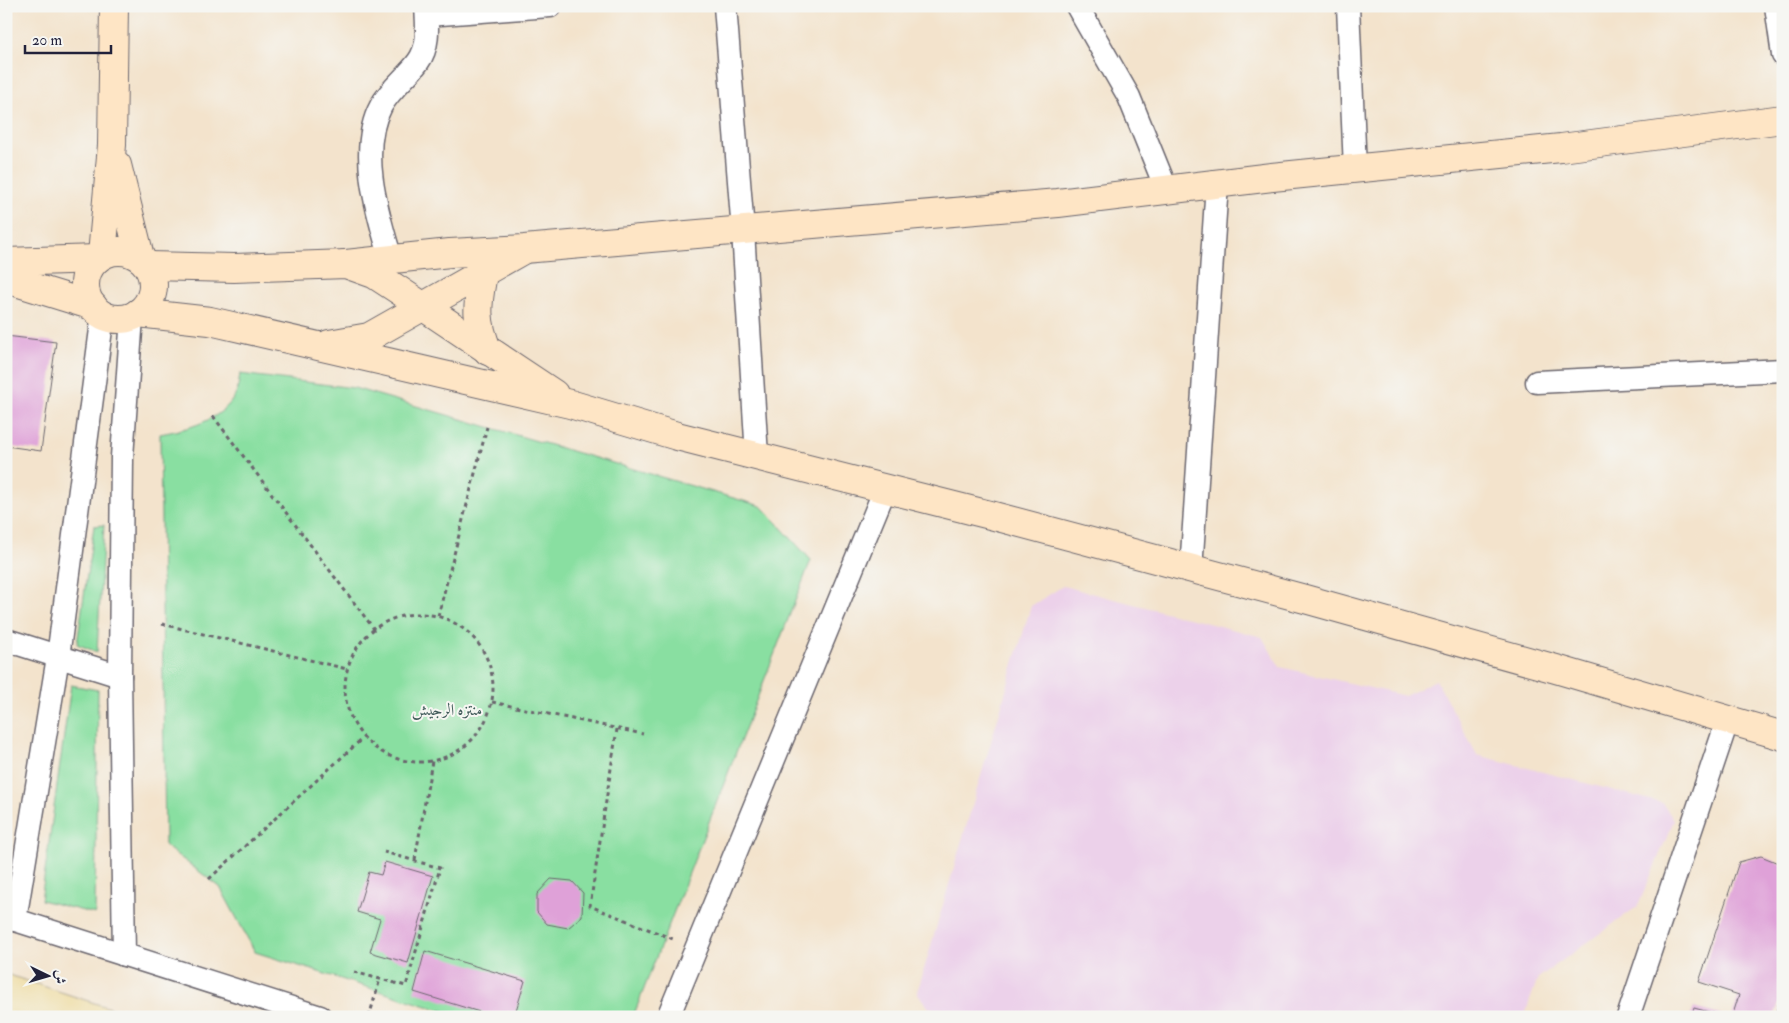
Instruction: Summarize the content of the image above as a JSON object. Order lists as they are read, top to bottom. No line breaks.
{"parks":["منتزه الرجيش"],"scale_bar":"20 m","north":"right"}
